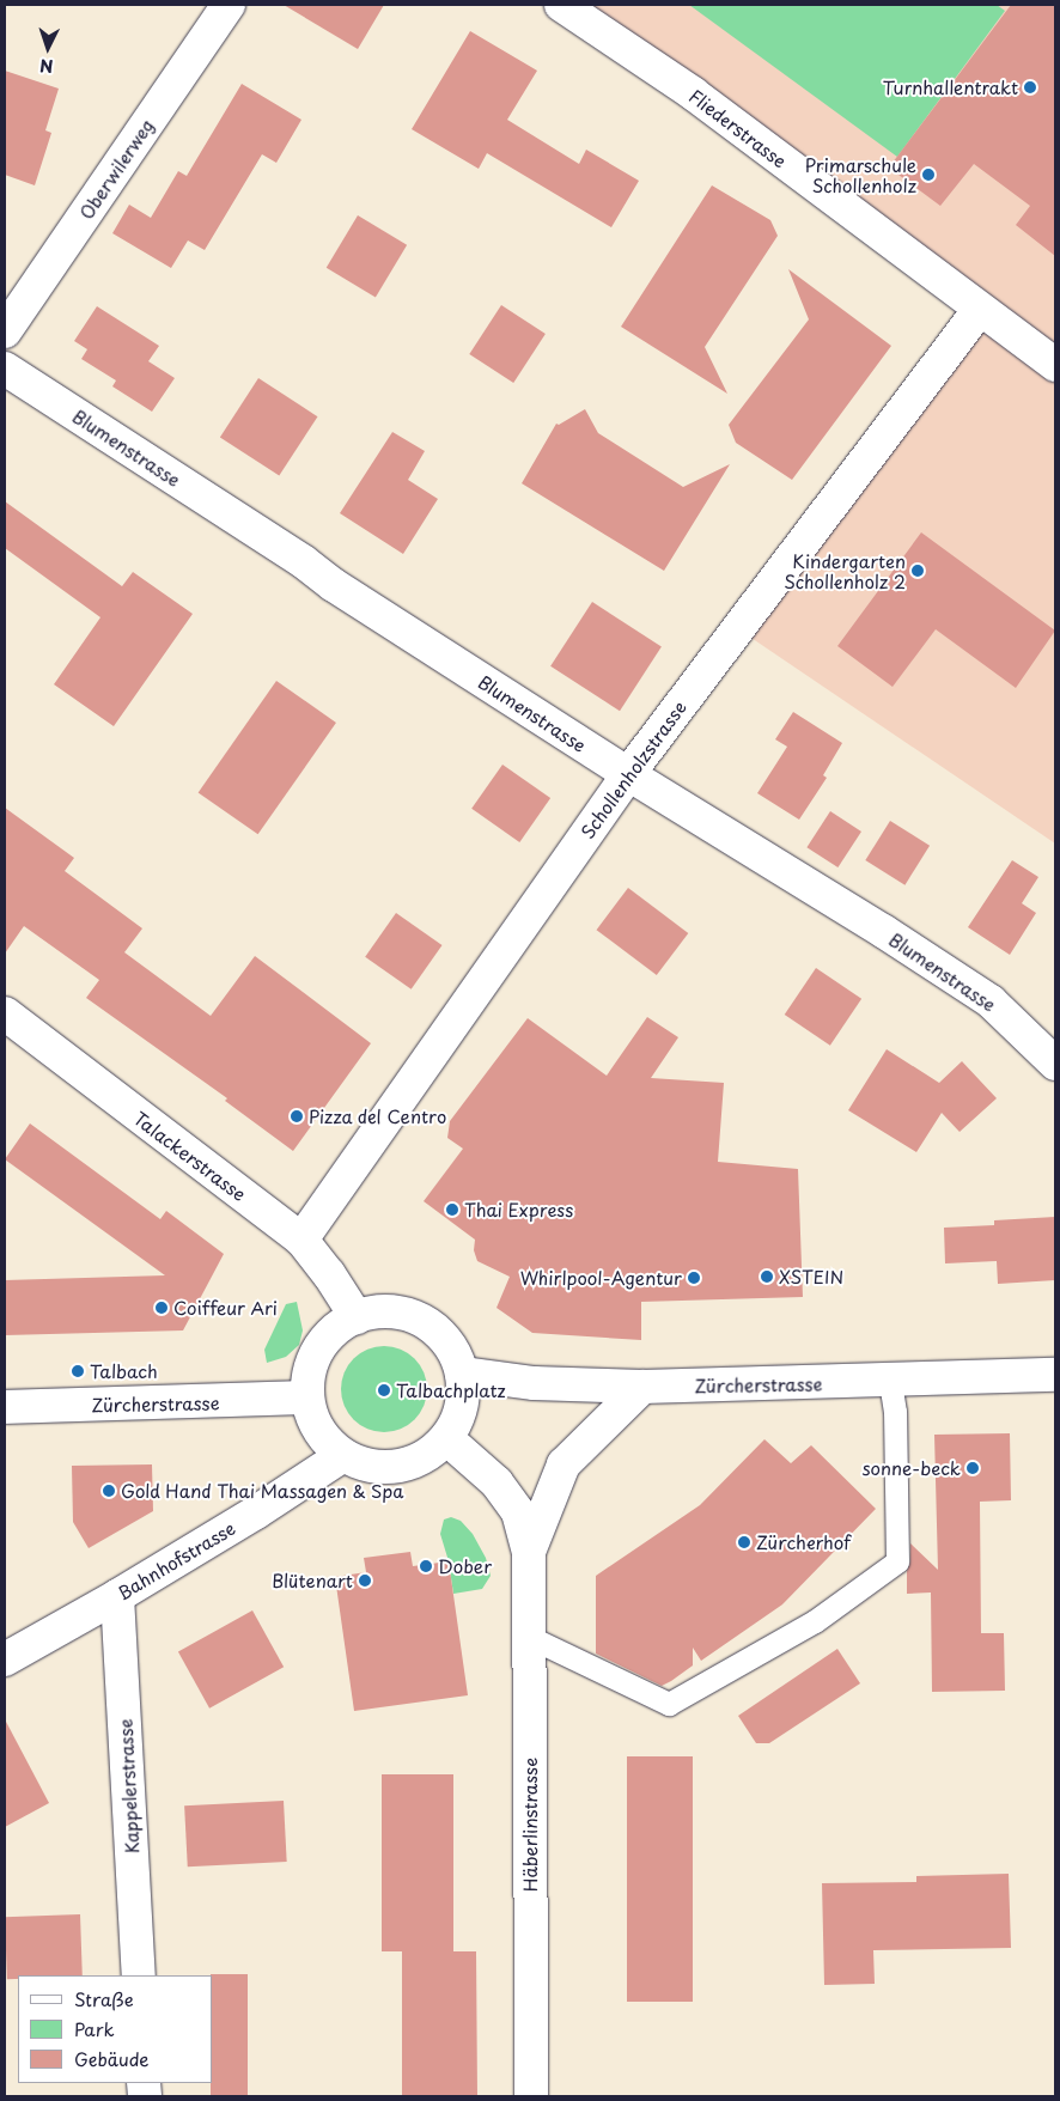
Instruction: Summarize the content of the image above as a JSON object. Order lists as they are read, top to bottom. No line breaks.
{"streets":{"street":["Fliederstrasse","Oberwilerweg","Blumenstrasse","Schollenholzstrasse","Talackerstrasse","Zürcherstrasse","Bahnhofstrasse","Kappelerstrasse","Häberlinstrasse"]},"crossings":[["Fliederstrasse","Schollenholzstrasse"],["Blumenstrasse","Schollenholzstrasse"],["Schollenholzstrasse","Talackerstrasse"],["Talackerstrasse","Zürcherstrasse"],["Talackerstrasse","Bahnhofstrasse"],["Talackerstrasse","Häberlinstrasse"],["Zürcherstrasse","Bahnhofstrasse"],["Zürcherstrasse","Häberlinstrasse"],["Bahnhofstrasse","Kappelerstrasse"],["Bahnhofstrasse","Häberlinstrasse"]],"places":["Turnhallentrakt","Primarschule Schollenholz","Kindergarten Schollenholz 2","Pizza del Centro","Thai Express","XSTEIN","Whirlpool-Agentur","Coiffeur Ari","Talbach","Talbachplatz","sonne-beck","Gold Hand Thai Massagen & Spa","Zürcherhof","Dober","Blütenart"],"legend":["Straße","Park","Gebäude"],"north":"bottom"}
